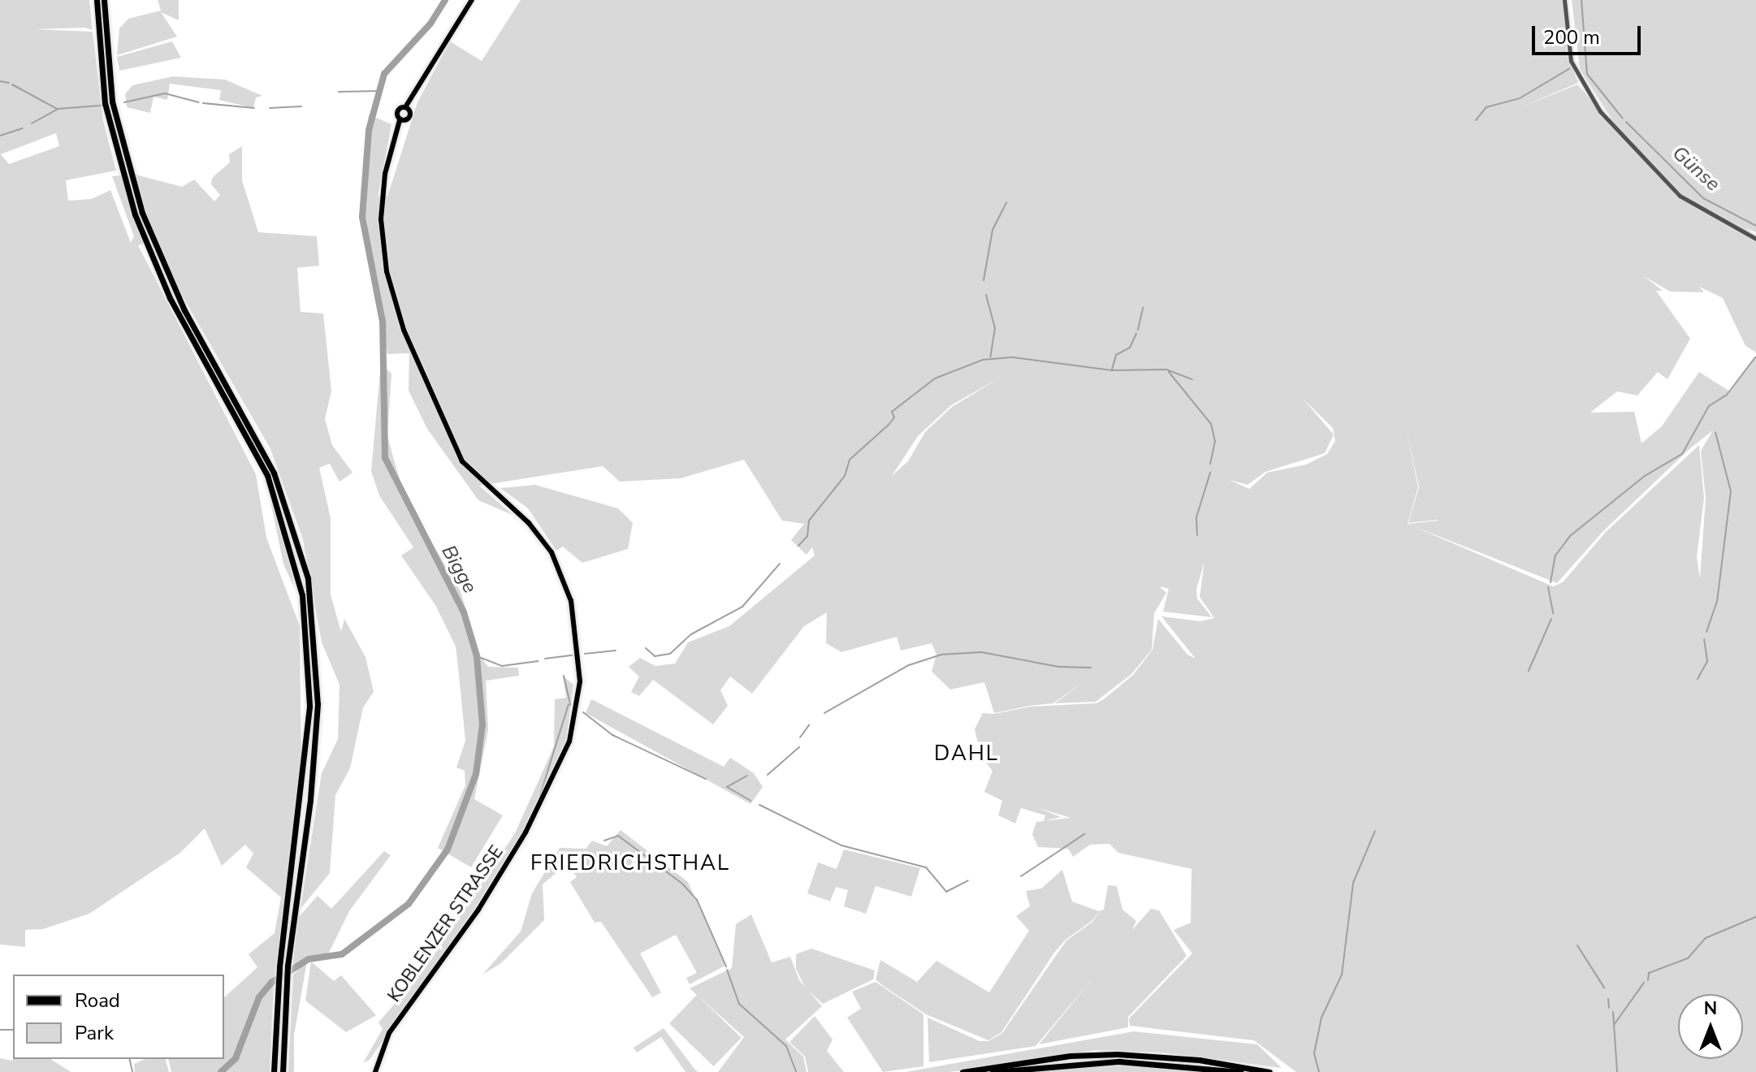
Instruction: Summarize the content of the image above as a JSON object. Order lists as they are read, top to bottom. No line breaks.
{"streets":{"main road":["KOBLENZER STRASSE"]},"districts":["DAHL","FRIEDRICHSTHAL"],"water":["Günse","Bigge"],"legend":["Road","Park"],"scale_bar":"200 m","north":"top"}
